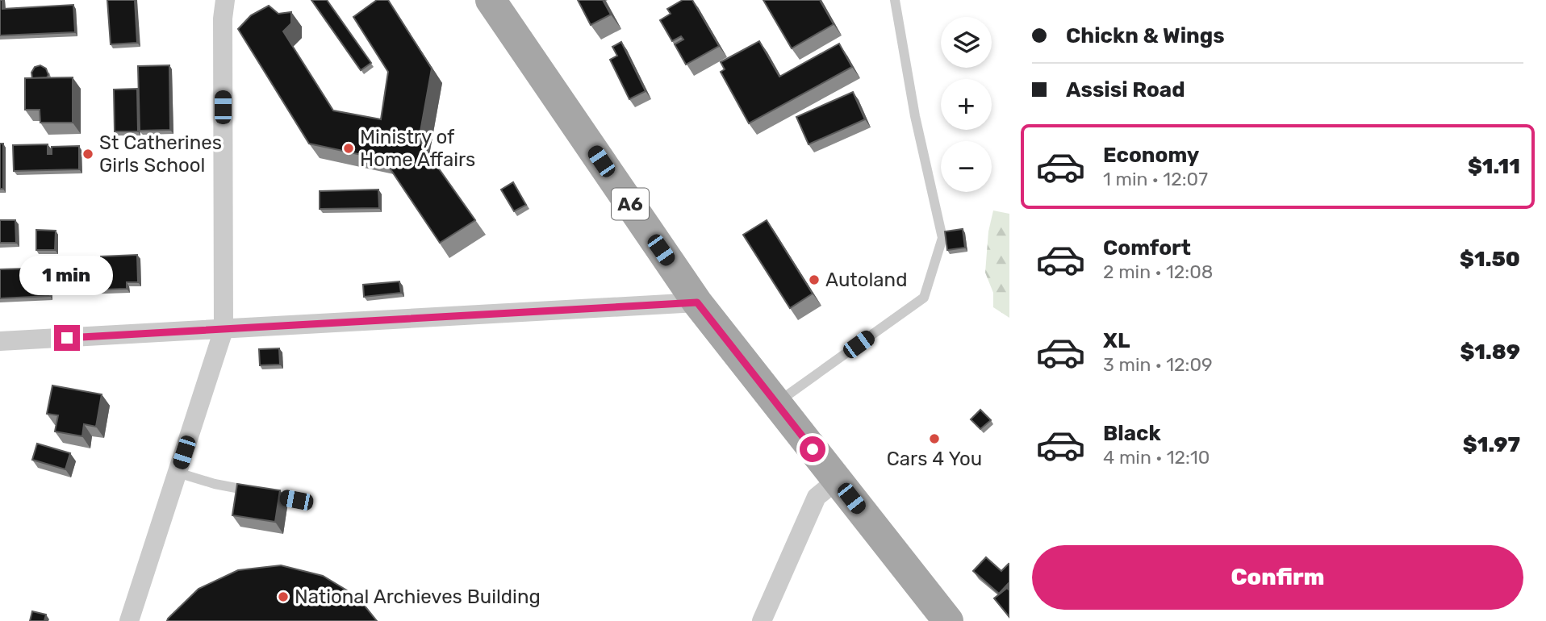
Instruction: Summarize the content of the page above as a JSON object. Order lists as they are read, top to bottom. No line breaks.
{"streets":{"main road":["A6"]},"places":["Ministry of Home Affairs","St Catherines Girls School","Autoland","Cars 4 You","National Archieves Building"],"page":{"banner":["Chickn & Wings","Assisi Road"],"map_buttons":["+","−"],"list":[{"name":"Economy","note":"1 min · 12:07","value":"$1.11"},{"name":"Comfort","note":"2 min · 12:08","value":"$1.50"},{"name":"XL","note":"3 min · 12:09","value":"$1.89"},{"name":"Black","note":"4 min · 12:10","value":"$1.97"}],"bubble":"1 min","buttons":"Confirm"}}
